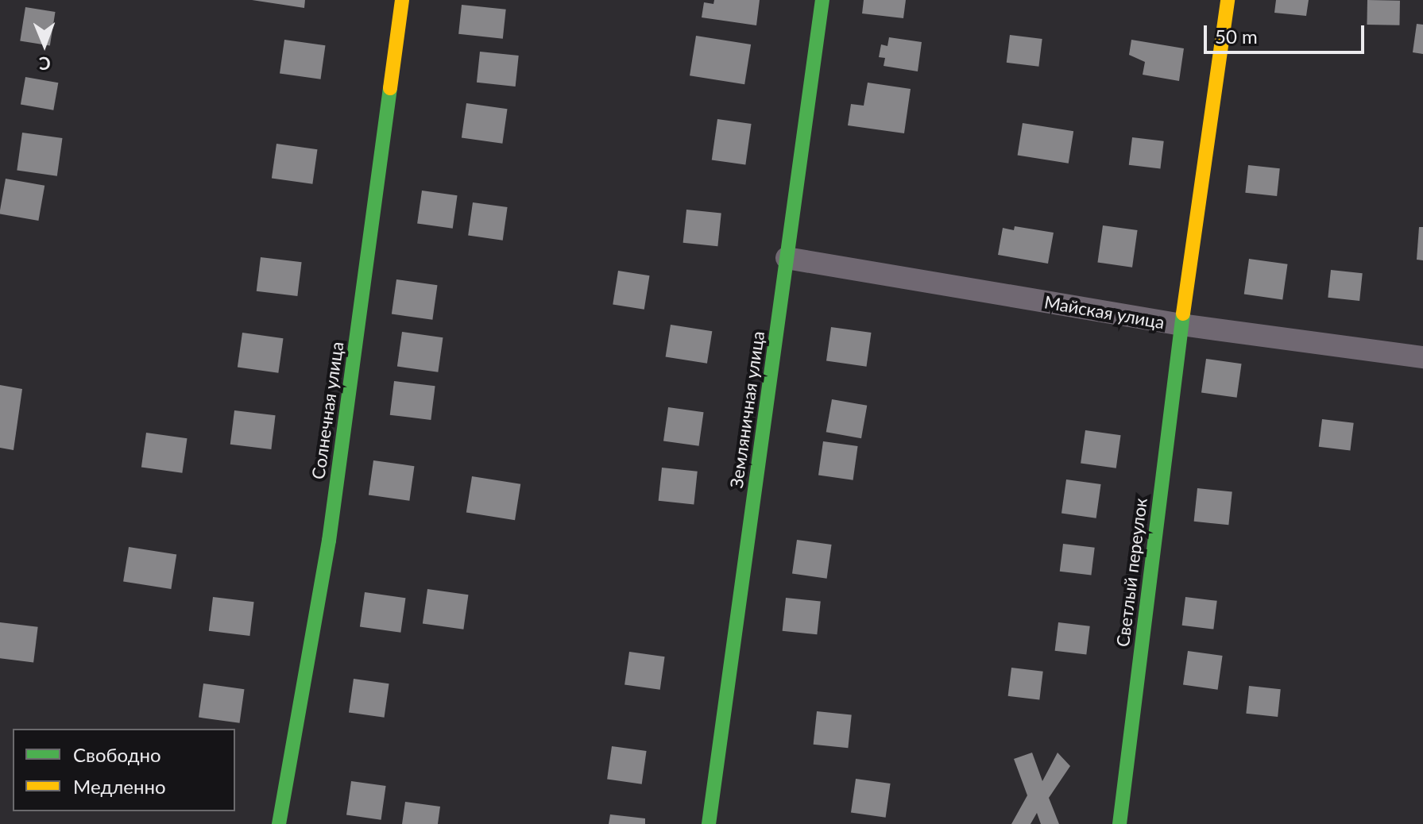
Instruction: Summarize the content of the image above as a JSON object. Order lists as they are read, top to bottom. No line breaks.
{"streets":{"street":["Майская улица","Земляничная улица","Солнечная улица","Светлый переулок"]},"crossings":[["Майская улица","Земляничная улица"],["Майская улица","Светлый переулок"]],"legend":["Свободно","Медленно"],"scale_bar":"50 m","north":"bottom"}
